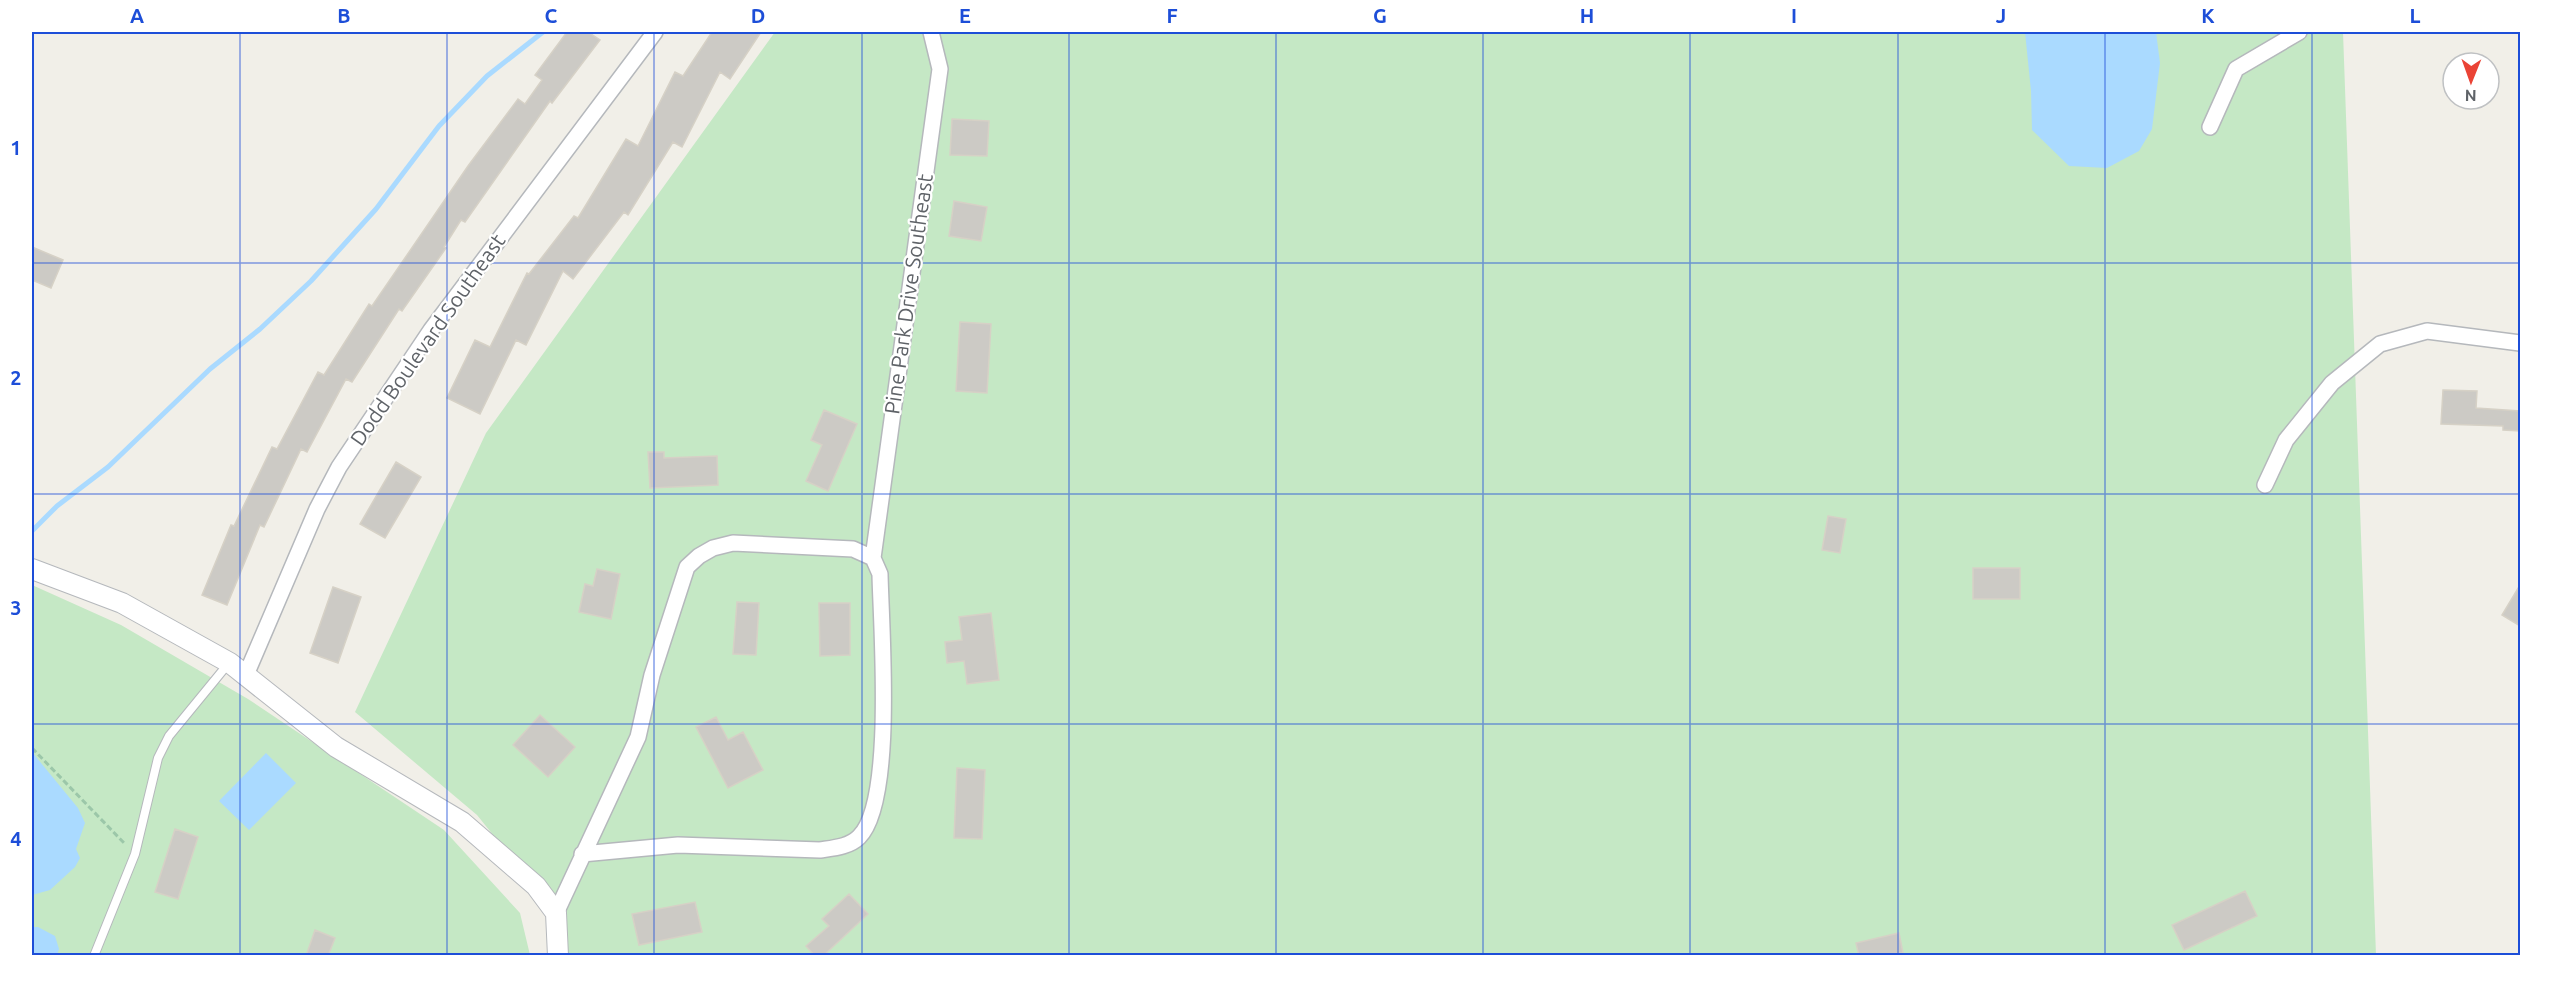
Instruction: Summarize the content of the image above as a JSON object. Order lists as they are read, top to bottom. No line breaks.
{"streets":{"street":["Pine Park Drive Southeast","Dodd Boulevard Southeast"]},"north":"bottom","grid":{"columns":["A","B","C","D","E","F","G","H","I","J","K","L"],"rows":["1","2","3","4"]}}
